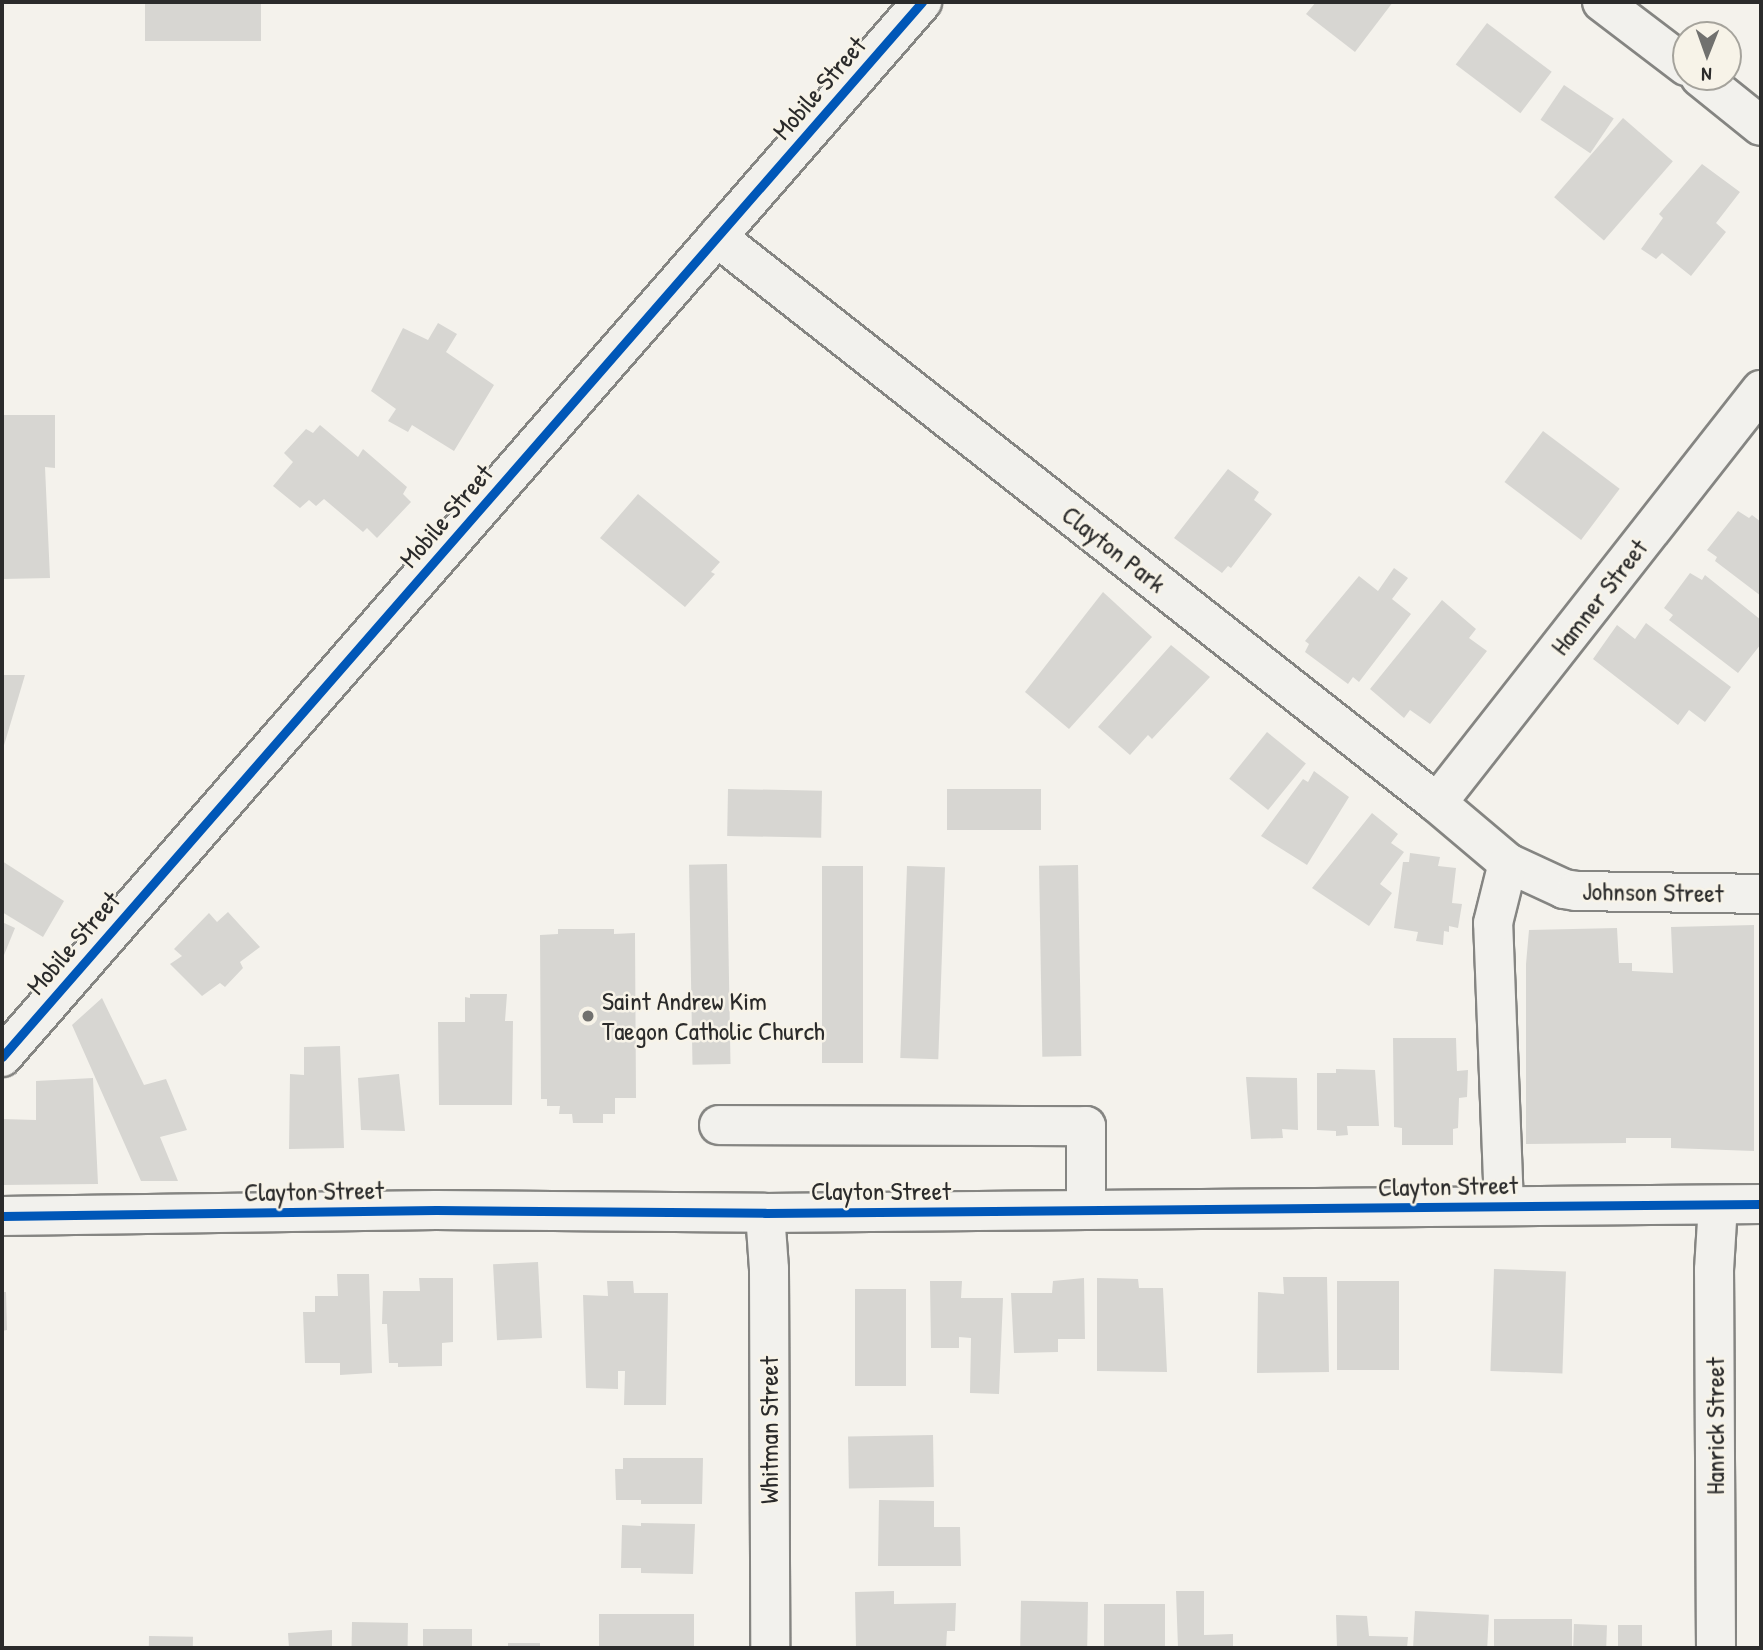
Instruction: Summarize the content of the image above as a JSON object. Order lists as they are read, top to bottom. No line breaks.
{"streets":{"street":["Mobile Street","Clayton Park","Hamner Street","Johnson Street","Clayton Street","Hanrick Street","Whitman Street"]},"crossings":[["Mobile Street","Clayton Park"],["Clayton Park","Hamner Street"],["Clayton Park","Johnson Street"],["Clayton Street","Hanrick Street"],["Clayton Street","Whitman Street"]],"places":["Saint Andrew Kim Taegon Catholic Church"],"north":"bottom"}
